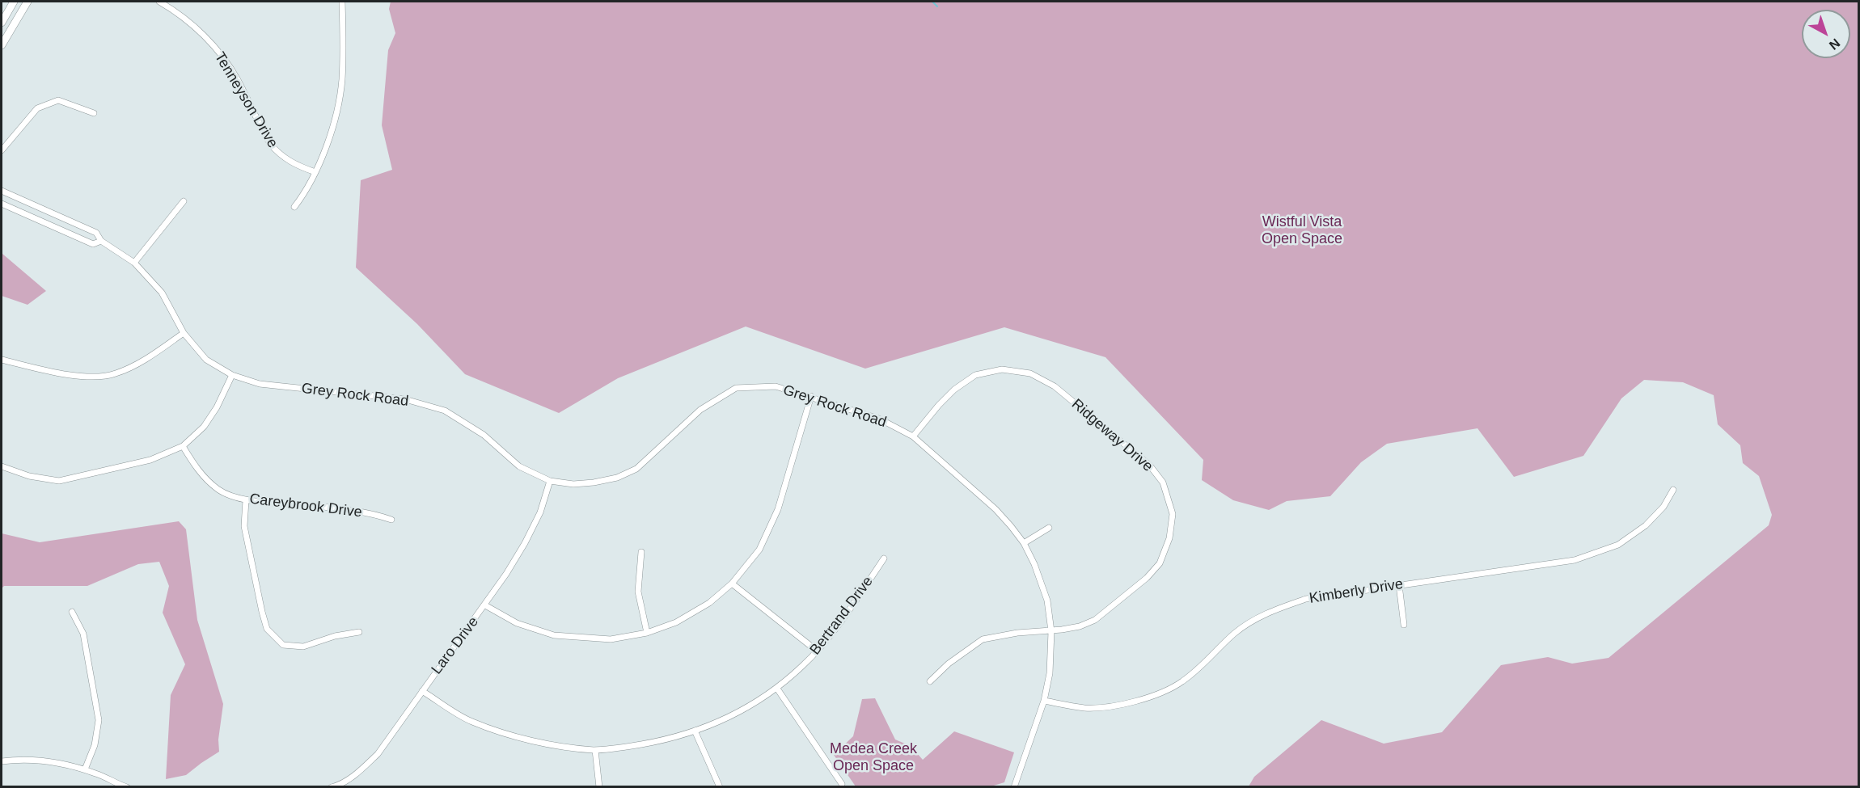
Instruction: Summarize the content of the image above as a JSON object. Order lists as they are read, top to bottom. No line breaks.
{"streets":{"street":["Tenneyson Drive","Grey Rock Road","Ridgeway Drive","Careybrook Drive","Kimberly Drive","Bertrand Drive","Laro Drive"]},"crossings":[["Grey Rock Road","Ridgeway Drive"],["Grey Rock Road","Kimberly Drive"],["Grey Rock Road","Laro Drive"],["Bertrand Drive","Laro Drive"]],"parks":["Wistful Vista Open Space","Medea Creek Open Space"],"north":"bottom right"}
